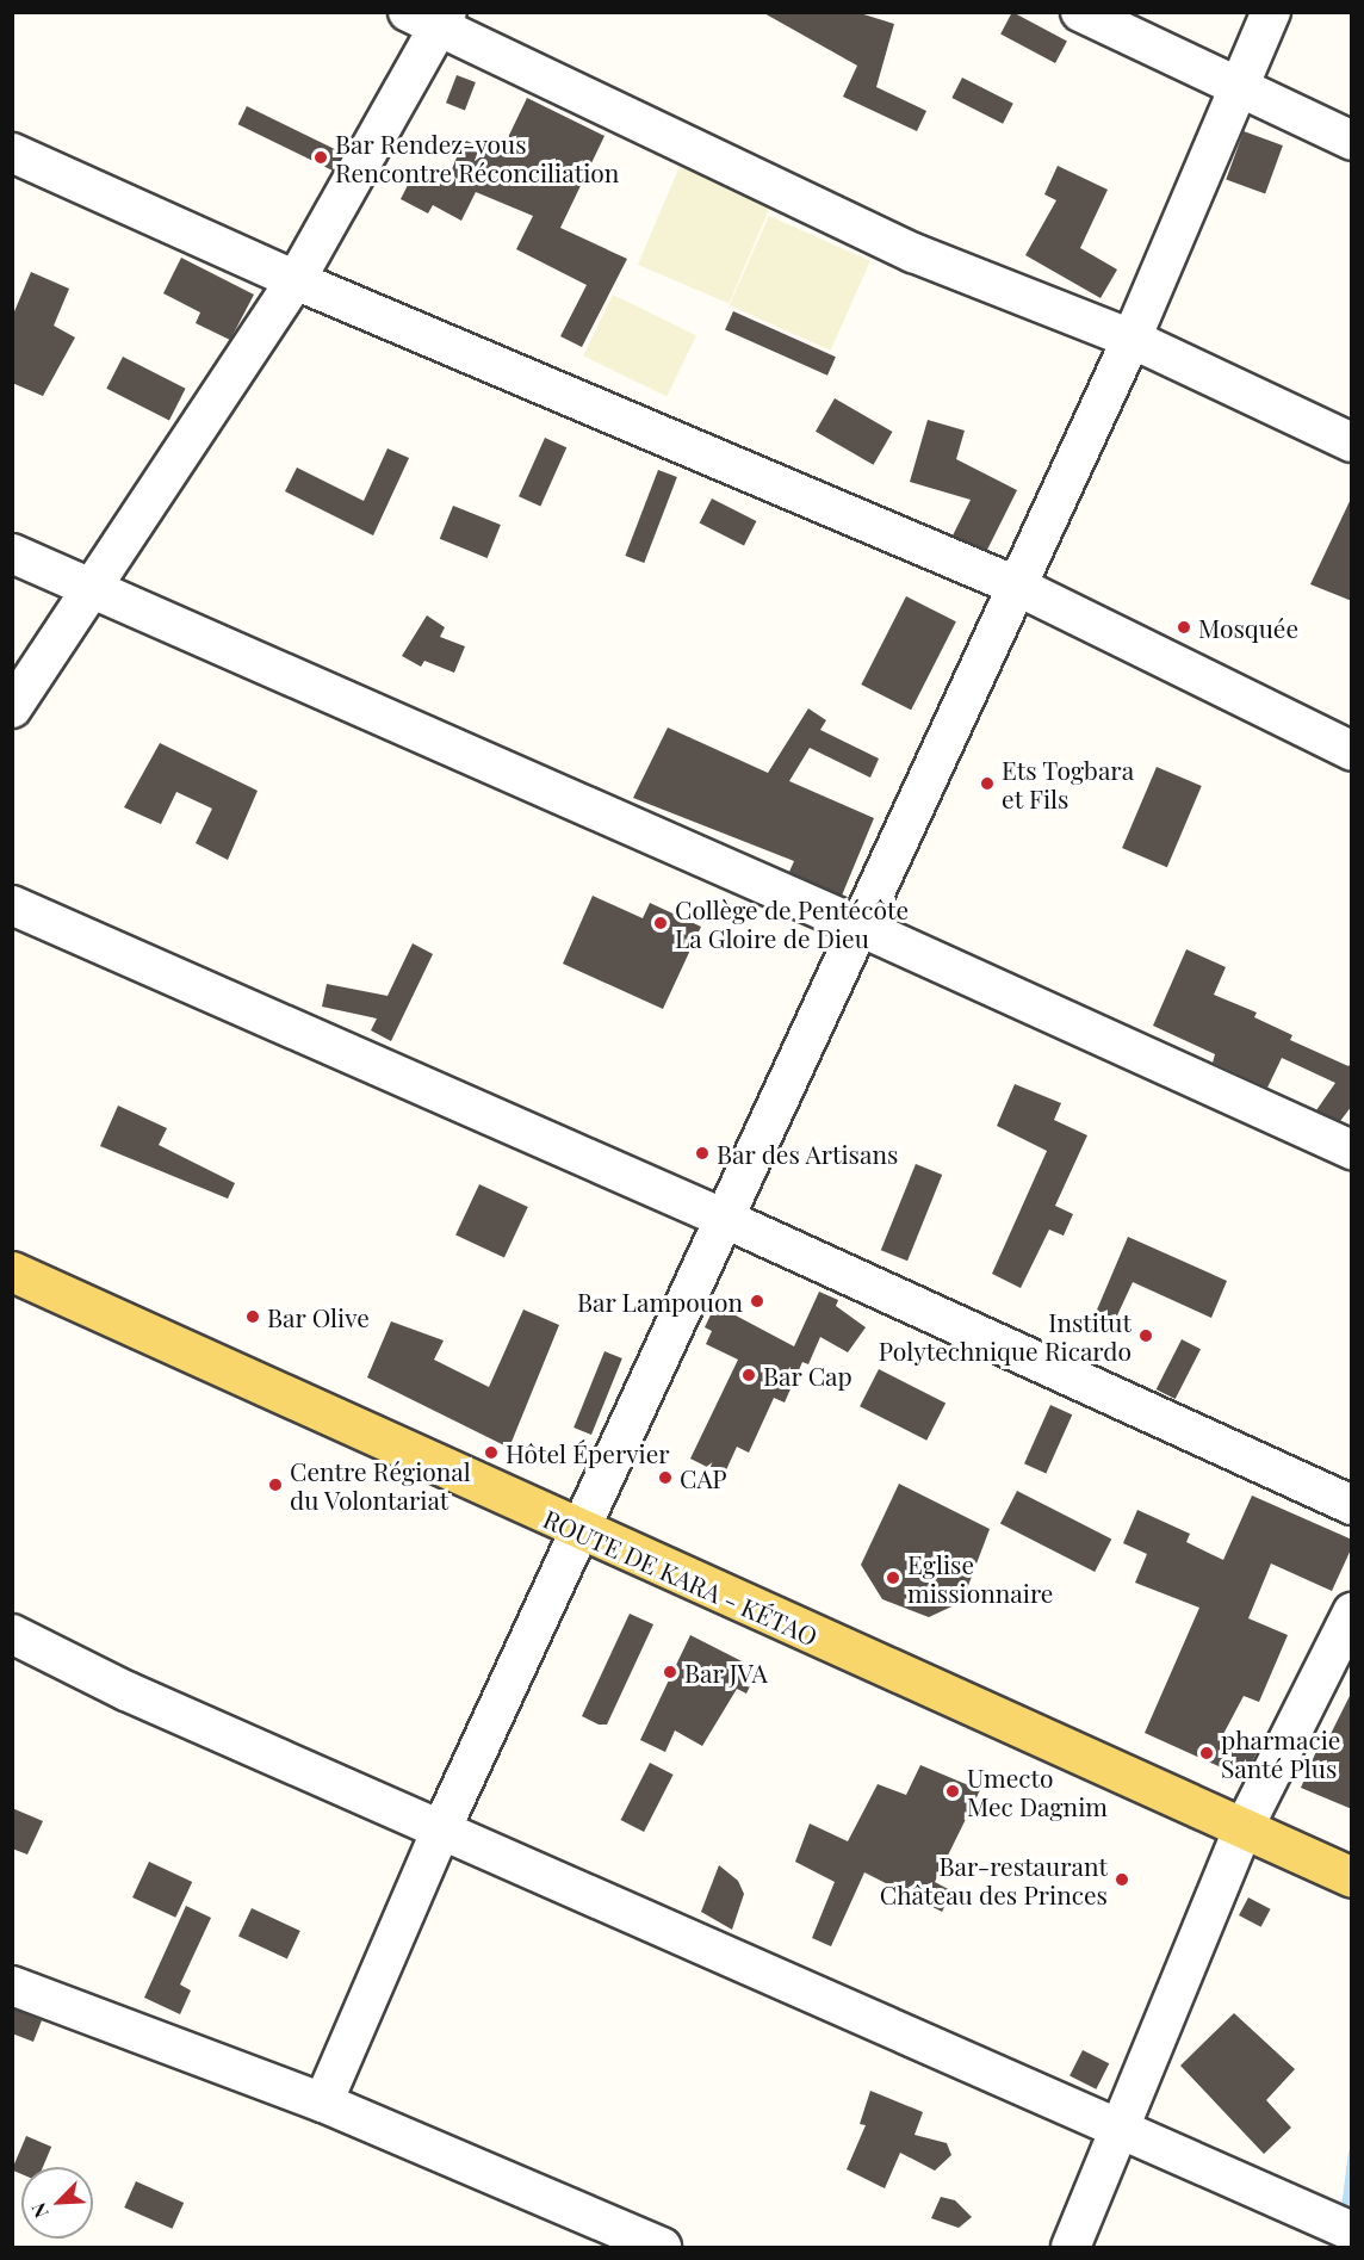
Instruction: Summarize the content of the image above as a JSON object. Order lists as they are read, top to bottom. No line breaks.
{"streets":{"main road":["ROUTE DE KARA - KÉTAO"]},"places":["Bar Rendez-vous Rencontre Réconciliation","Mosquée","Ets Togbara et Fils","Collège de Pentécôte La Gloire de Dieu","Bar des Artisans","Bar Lampouon","Bar Olive","Institut Polytechnique Ricardo","Bar Cap","Hôtel Épervier","CAP","Centre Régional du Volontariat","Eglise missionnaire","Bar JVA","pharmacie Santé Plus","Umecto Mec Dagnim","Bar-restaurant Château des Princes"],"north":"bottom left"}
